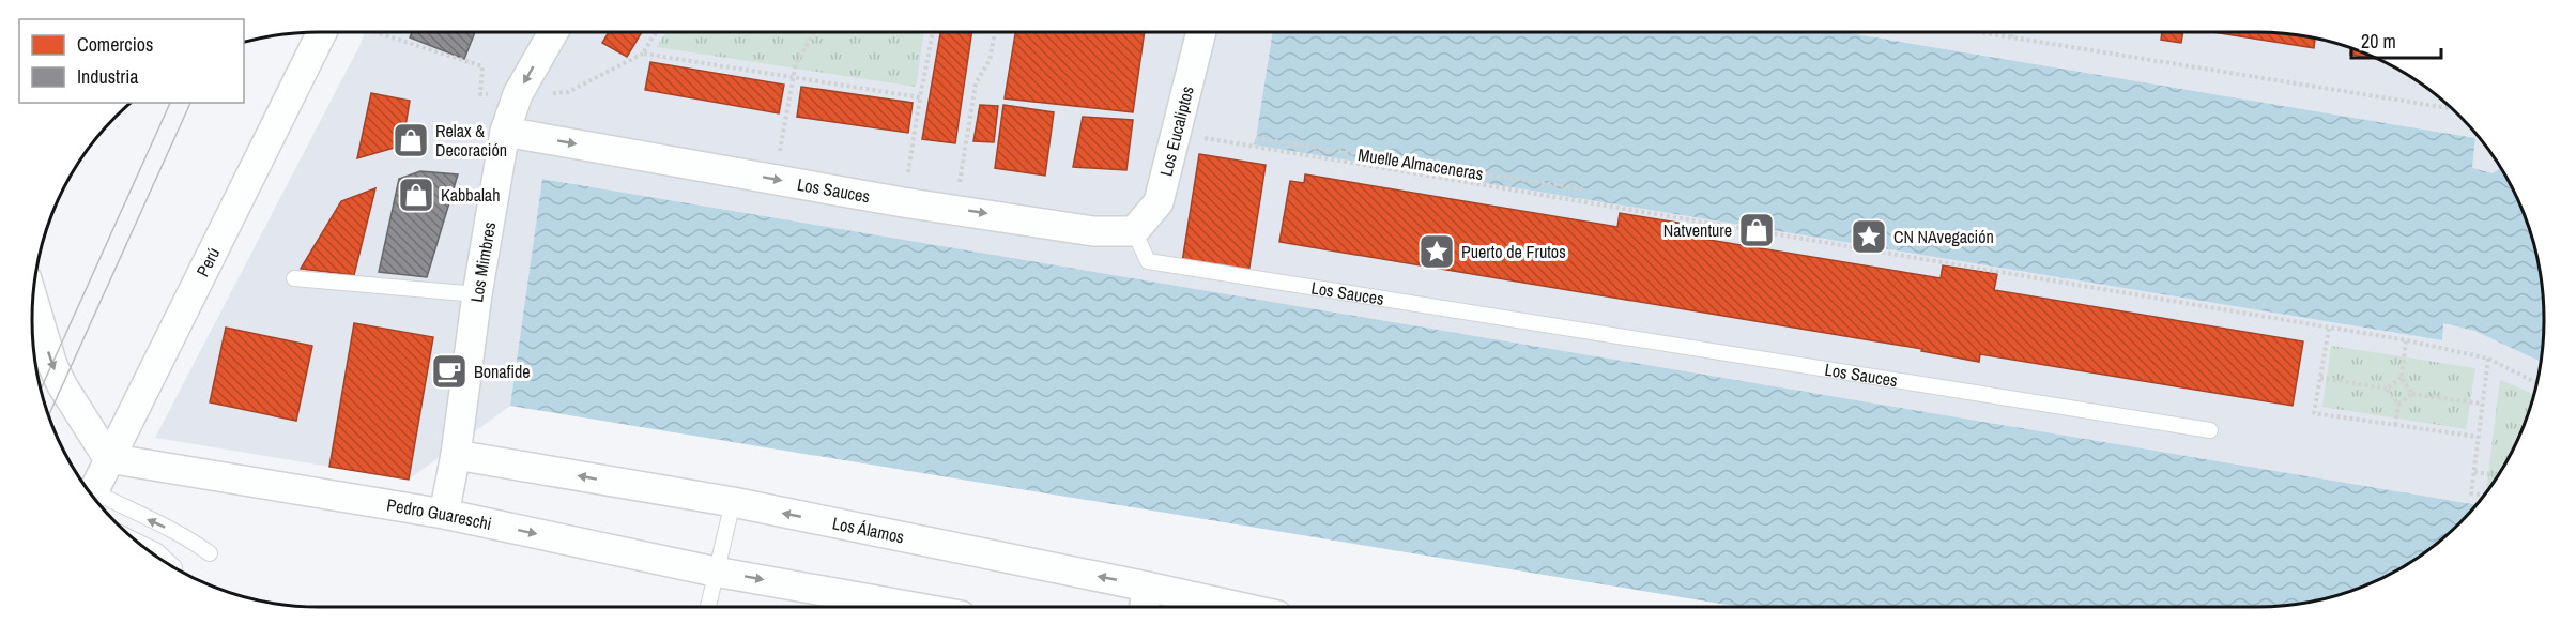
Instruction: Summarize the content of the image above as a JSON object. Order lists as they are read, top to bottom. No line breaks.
{"streets":{"street":["Los Eucaliptos","Los Sauces","Los Mimbres","Perú","Pedro Guareschi","Los Álamos"],"path":["Muelle Almaceneras"]},"crossings":[["Los Eucaliptos","Los Sauces"],["Los Sauces","Los Mimbres"],["Los Mimbres","Pedro Guareschi"],["Los Mimbres","Los Álamos"],["Perú","Pedro Guareschi"]],"one_way":["Pedro Guareschi","Los Álamos"],"places":{"shop":["Relax & Decoración","Kabbalah","Natventure"],"place":["CN NAvegación","Puerto de Frutos"],"cafe":["Bonafide"]},"legend":["Comercios","Industria"],"scale_bar":"20 m"}
